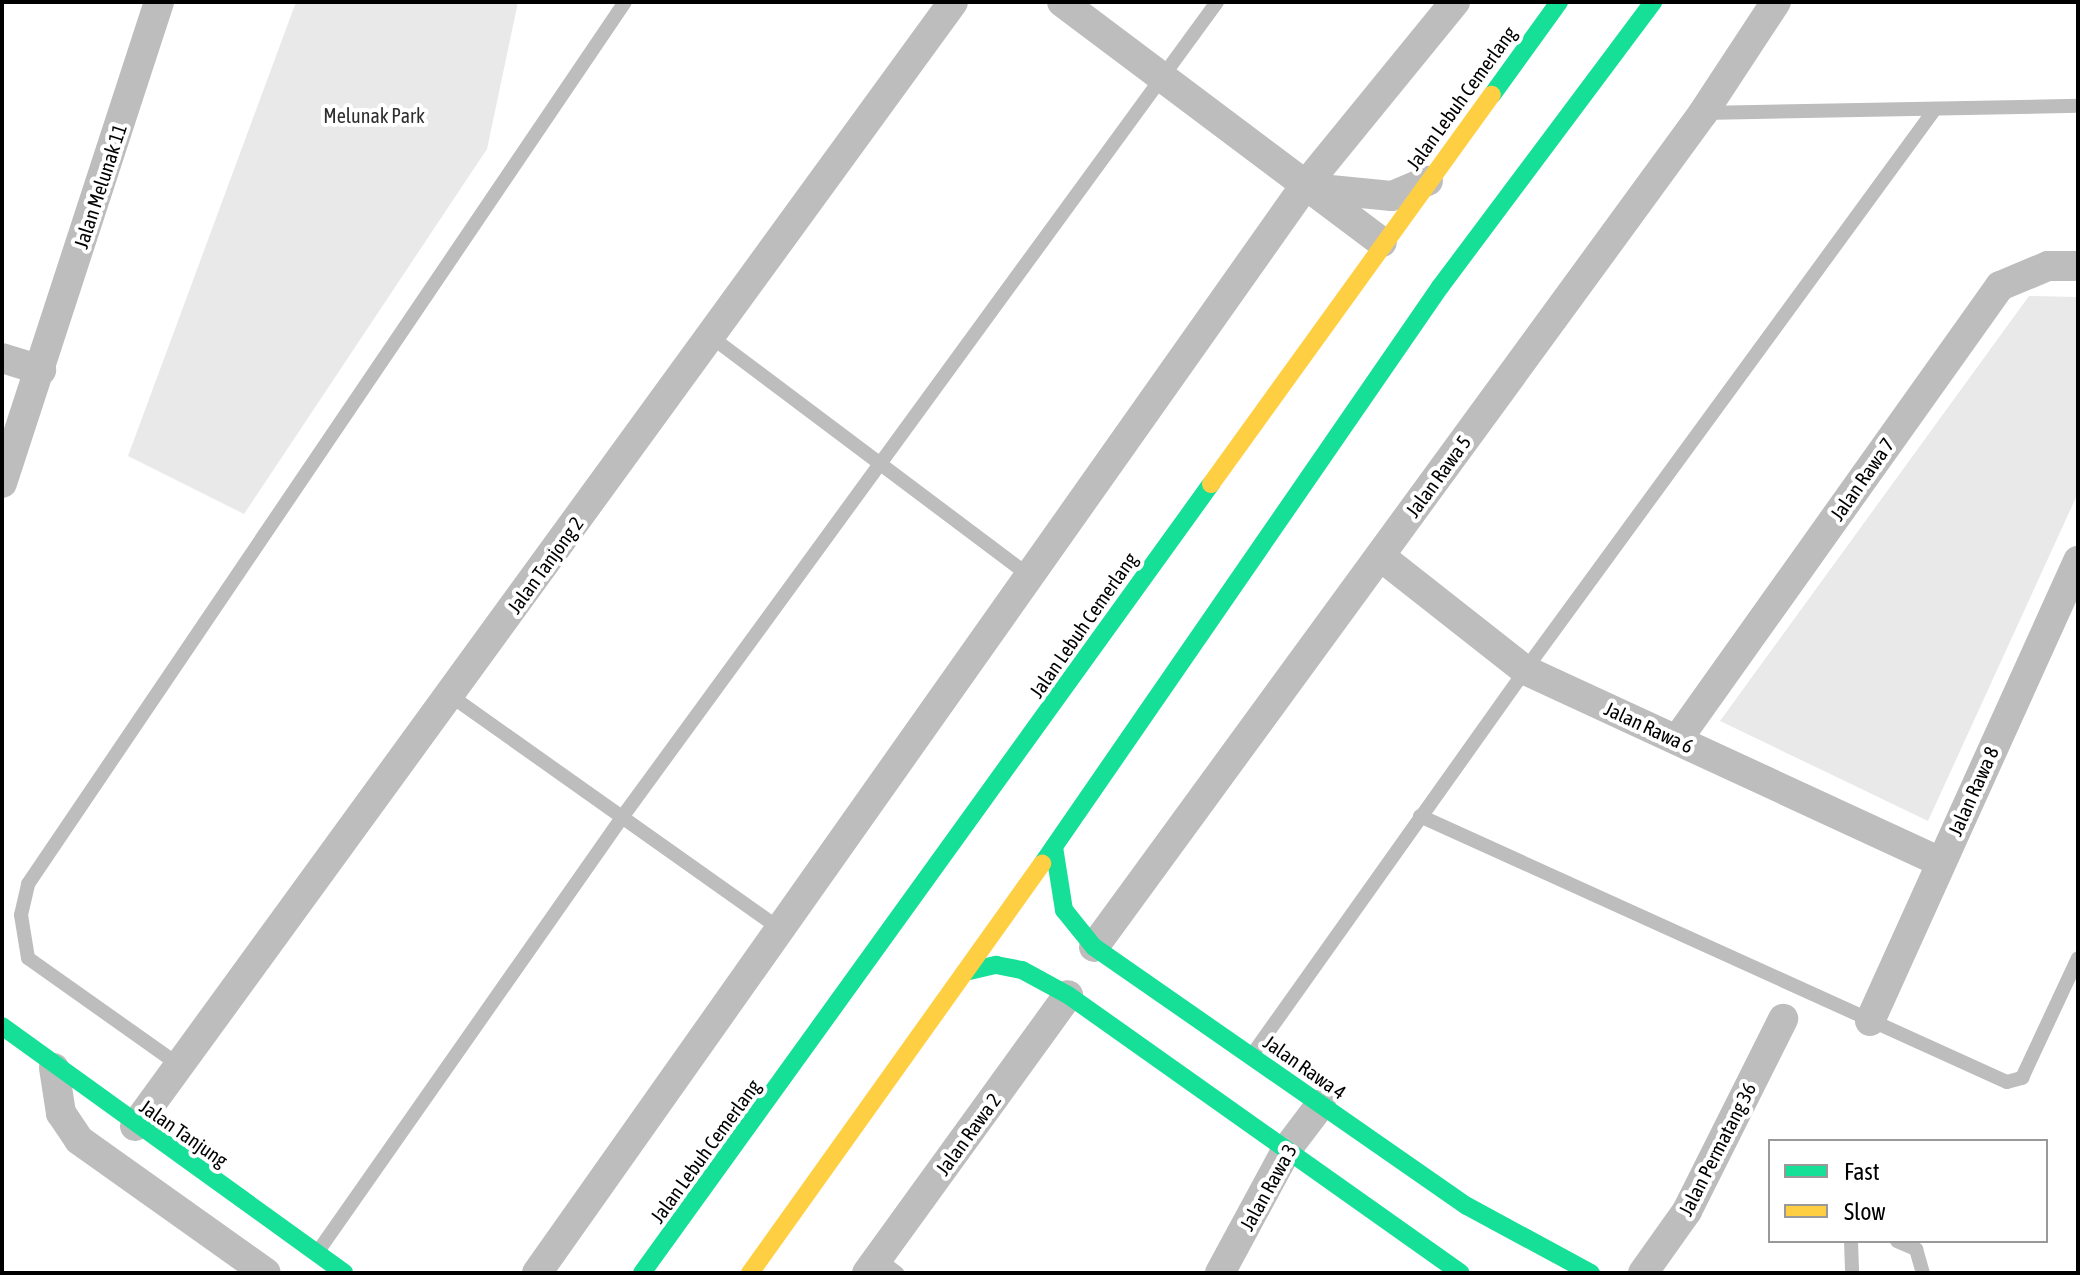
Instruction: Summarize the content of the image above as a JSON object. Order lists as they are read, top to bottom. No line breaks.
{"streets":{"main road":["Jalan Lebuh Cemerlang","Jalan Rawa 4","Jalan Tanjung"],"street":["Jalan Melunak 11","Jalan Rawa 5","Jalan Rawa 7","Jalan Tanjong 2","Jalan Rawa 6","Jalan Rawa 8","Jalan Rawa 2","Jalan Permatang 36","Jalan Rawa 3"]},"crossings":[["Jalan Rawa 5","Jalan Rawa 6"],["Jalan Rawa 5","Jalan Rawa 4"],["Jalan Rawa 7","Jalan Rawa 6"],["Jalan Tanjong 2","Jalan Tanjung"],["Jalan Rawa 6","Jalan Rawa 8"],["Jalan Rawa 4","Jalan Rawa 3"]],"parks":["Melunak Park"],"legend":["Fast","Slow"]}
